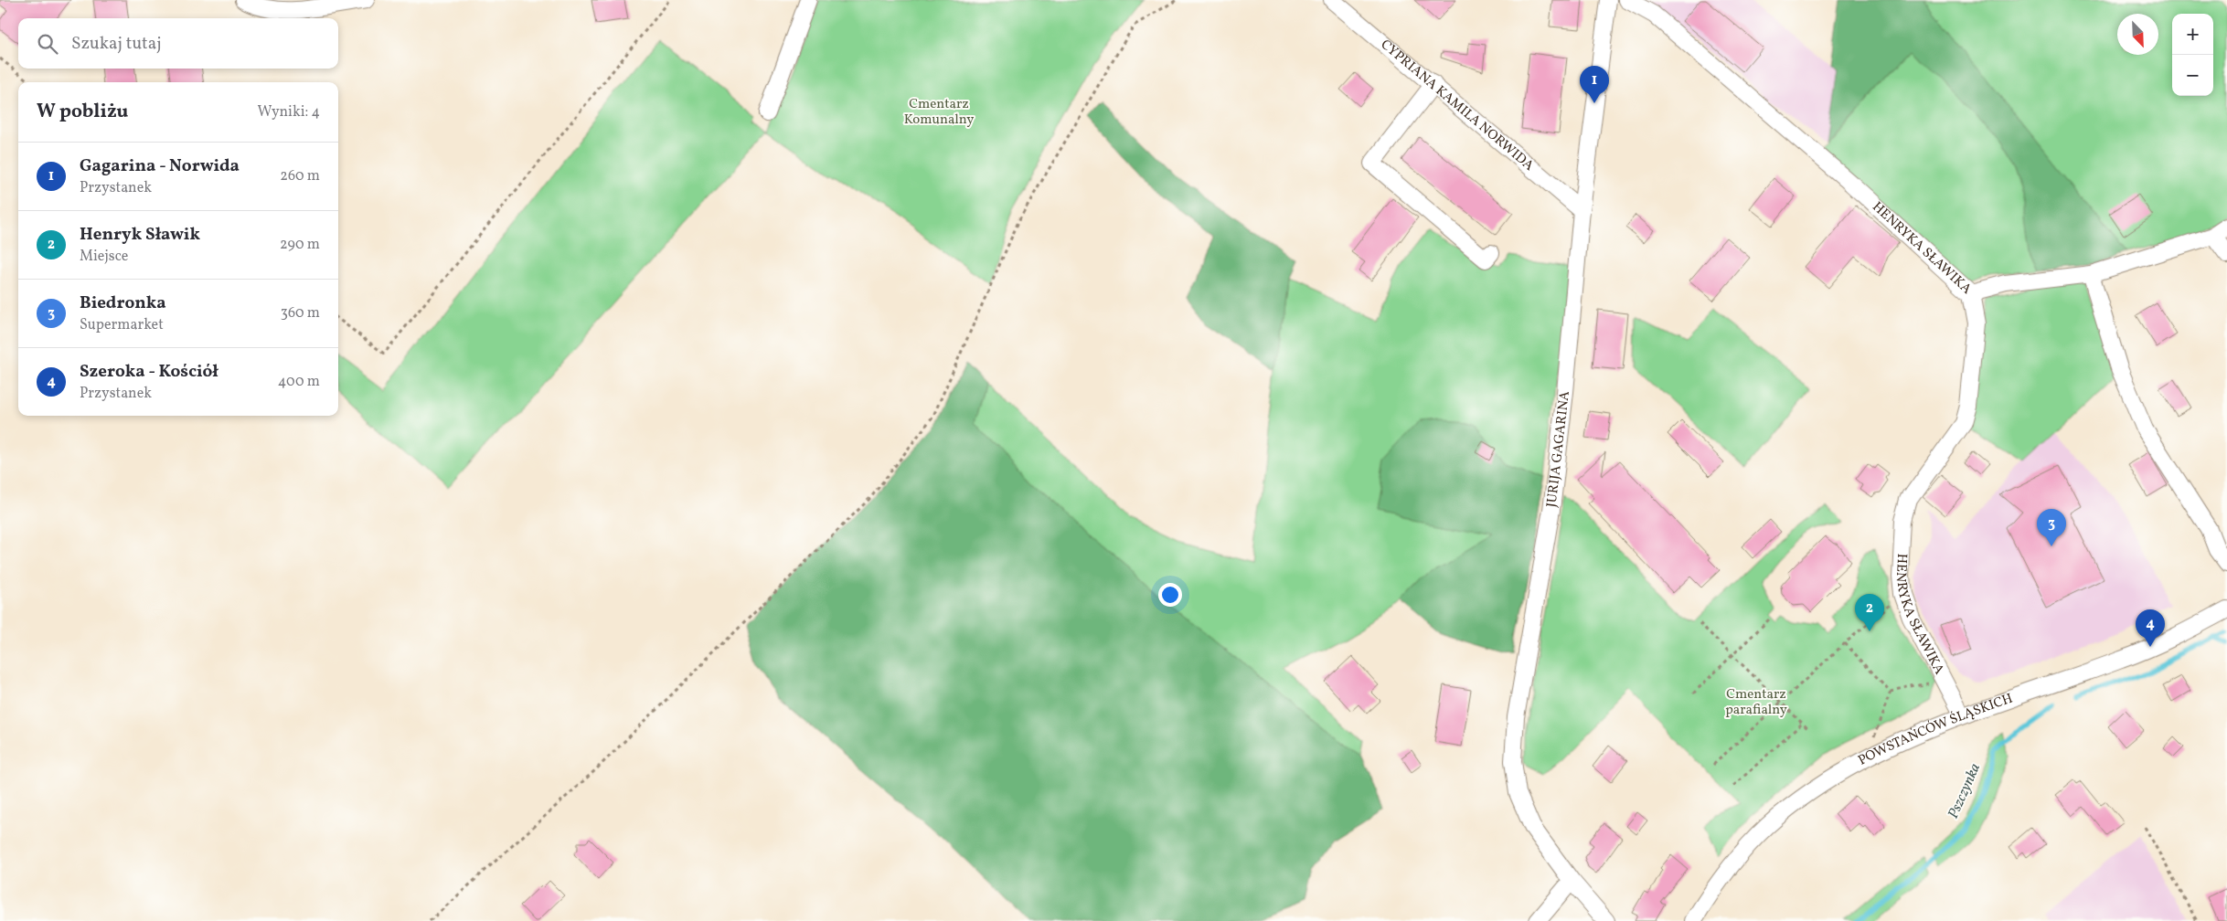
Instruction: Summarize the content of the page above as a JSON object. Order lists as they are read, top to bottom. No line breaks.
{"streets":{"street":["CYPRIANA KAMILA NORWIDA","HENRYKA SŁAWIKA","JURIJA GAGARINA","POWSTAŃCÓW ŚLĄSKICH"]},"crossings":[["CYPRIANA KAMILA NORWIDA","JURIJA GAGARINA"],["HENRYKA SŁAWIKA","POWSTAŃCÓW ŚLĄSKICH"]],"water":["Pszczynka"],"parks":["Cmentarz Komunalny","Cmentarz parafialny"],"north":"bottom right","page":{"map_buttons":["+","−"],"search":"Szukaj tutaj","pins":["1","3","2","4"],"heading":["W pobliżu","Wyniki: 4"],"list":[{"mark":"1","name":"Gagarina - Norwida","note":"Przystanek","value":"260 m"},{"mark":"2","name":"Henryk Sławik","note":"Miejsce","value":"290 m"},{"mark":"3","name":"Biedronka","note":"Supermarket","value":"360 m"},{"mark":"4","name":"Szeroka - Kościół","note":"Przystanek","value":"400 m"}]}}
